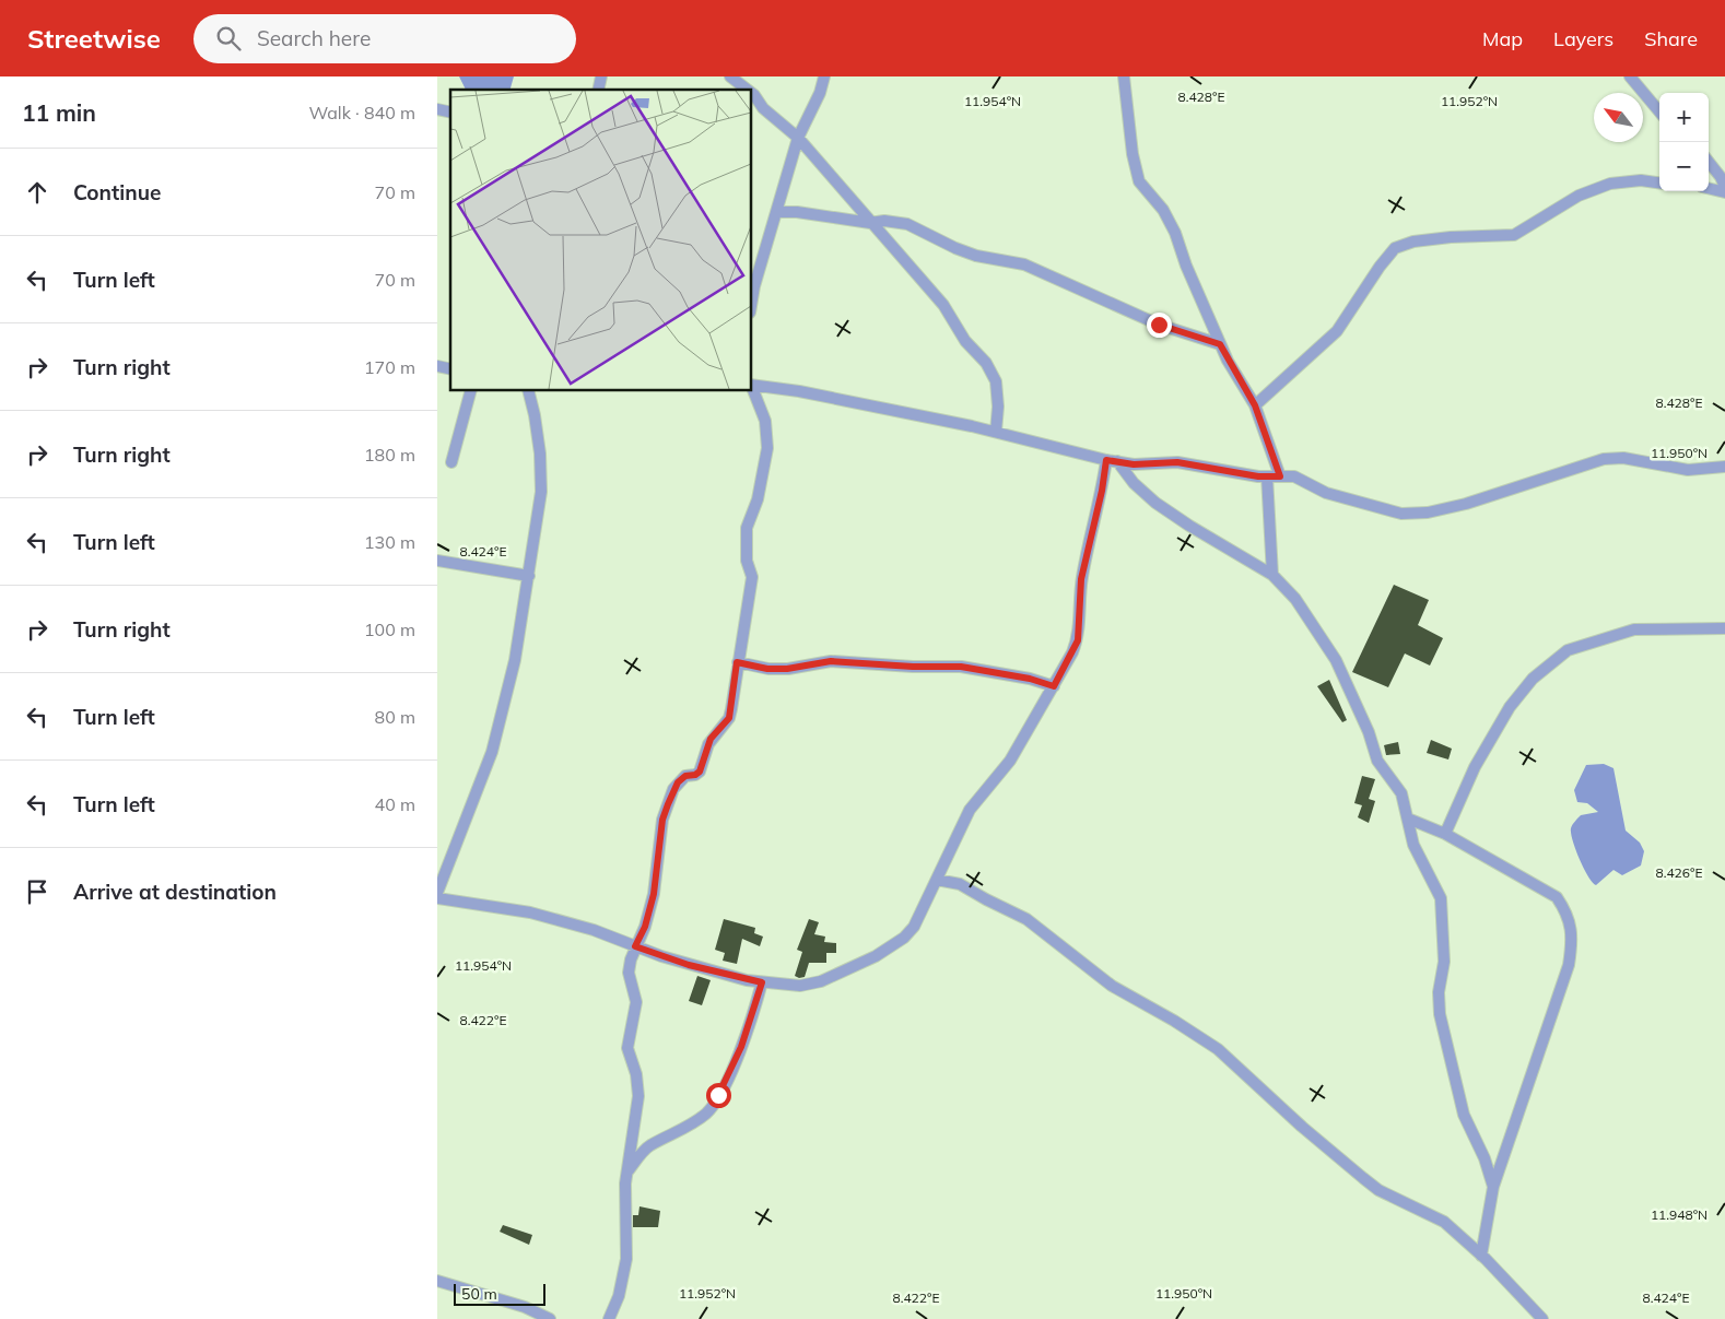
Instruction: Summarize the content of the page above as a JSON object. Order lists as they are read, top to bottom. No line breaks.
{"scale_bar":"50 m","north":"top left","page":{"header":"Streetwise","search":"Search here","nav":["Map","Layers","Share"],"heading":["11 min","Walk · 840 m"],"map_buttons":["+","−"],"list":[["Continue","70 m"],["Turn left","70 m"],["Turn right","170 m"],["Turn right","180 m"],["Turn left","130 m"],["Turn right","100 m"],["Turn left","80 m"],["Turn left","40 m"],"Arrive at destination"],"scale":"50 m"},"coordinates":["8.428°E","11.954°N","11.952°N","11.950°N","8.424°E","8.426°E","8.422°E","11.948°N"]}
